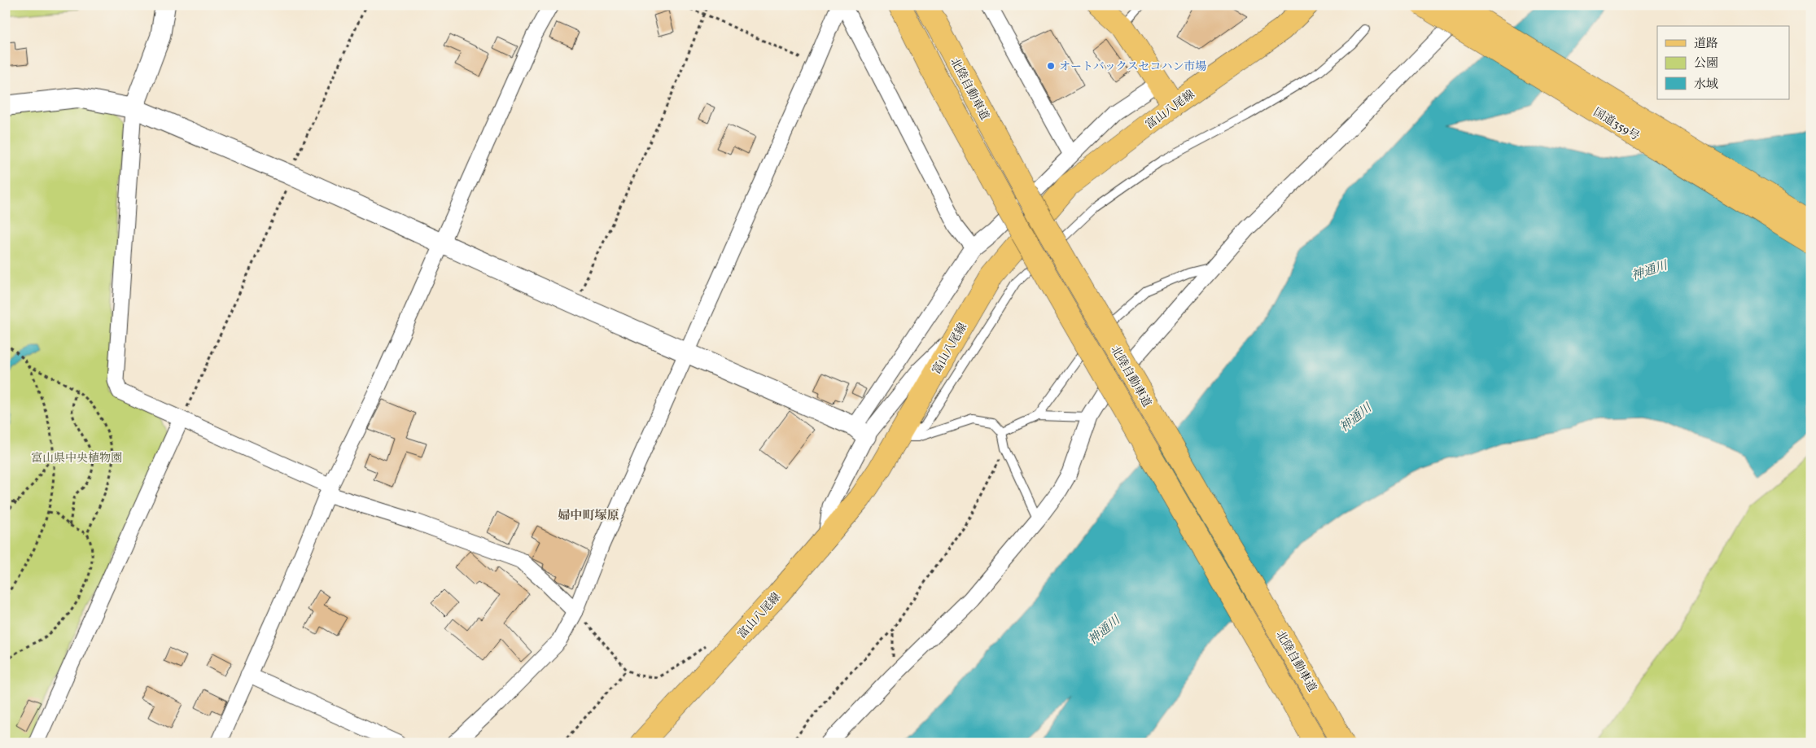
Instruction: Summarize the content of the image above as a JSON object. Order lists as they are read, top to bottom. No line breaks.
{"streets":{"main road":["北陸自動車道","富山八尾線","国道359号"]},"districts":["婦中町塚原"],"water":["神通川"],"parks":["富山県中央植物園"],"places":["オートバックスセコハン市場"],"legend":["道路","公園","水域"]}
